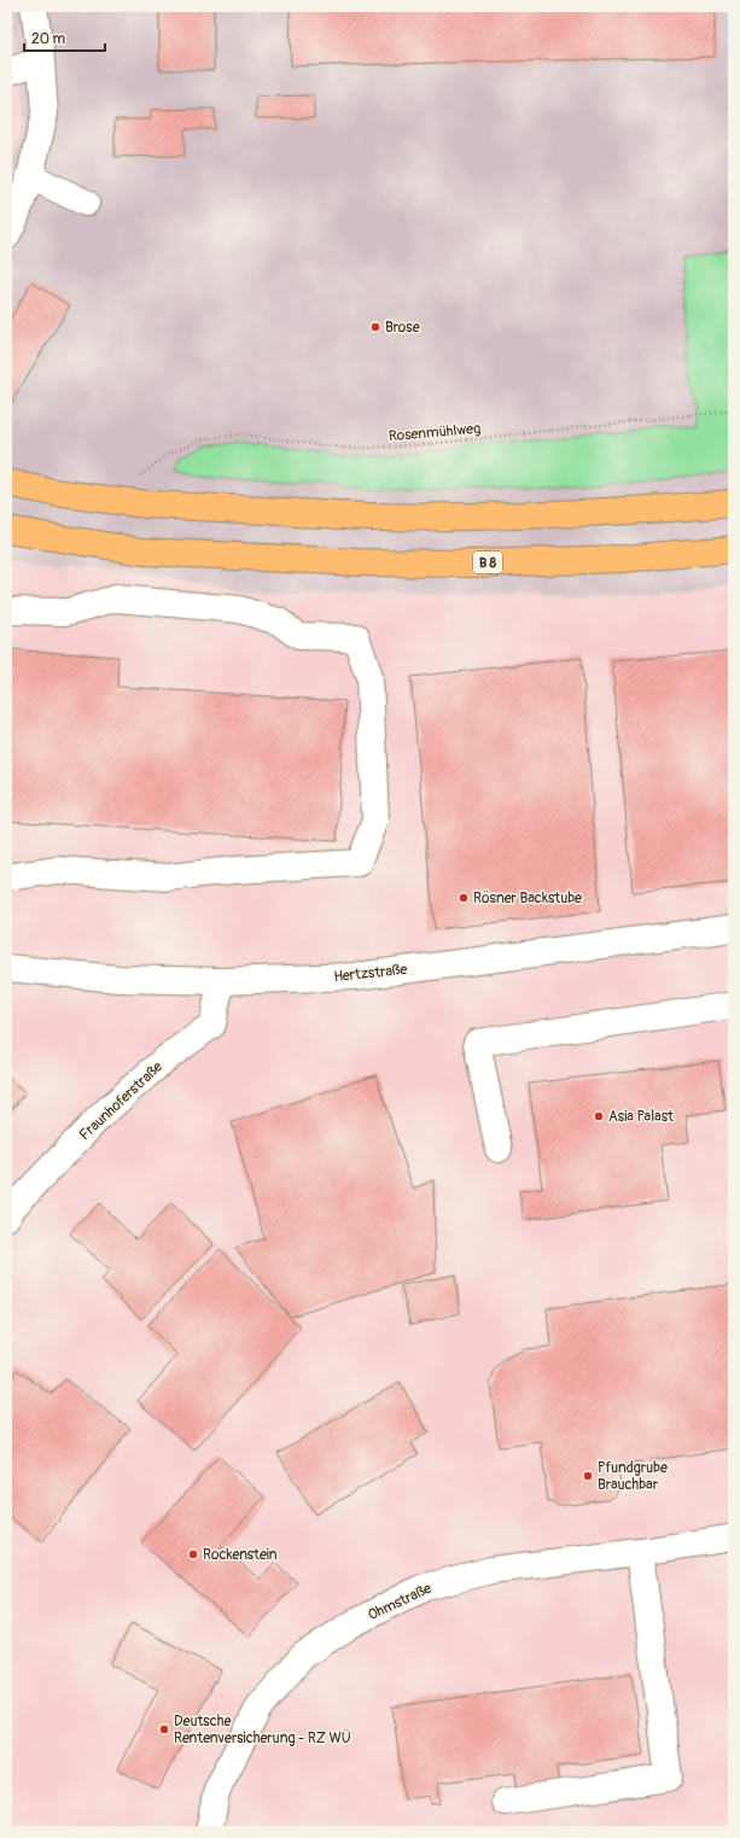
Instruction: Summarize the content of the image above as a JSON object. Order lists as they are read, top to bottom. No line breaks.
{"streets":{"highway":["B 8"],"street":["Hertzstraße","Fraunhoferstraße","Ohmstraße"],"path":["Rosenmühlweg"]},"crossings":[["Hertzstraße","Fraunhoferstraße"]],"places":["Brose","Rösner Backstube","Asia Palast","Pfundgrube Brauchbar","Rockenstein","Deutsche Rentenversicherung - RZ WÜ"],"scale_bar":"20 m"}
